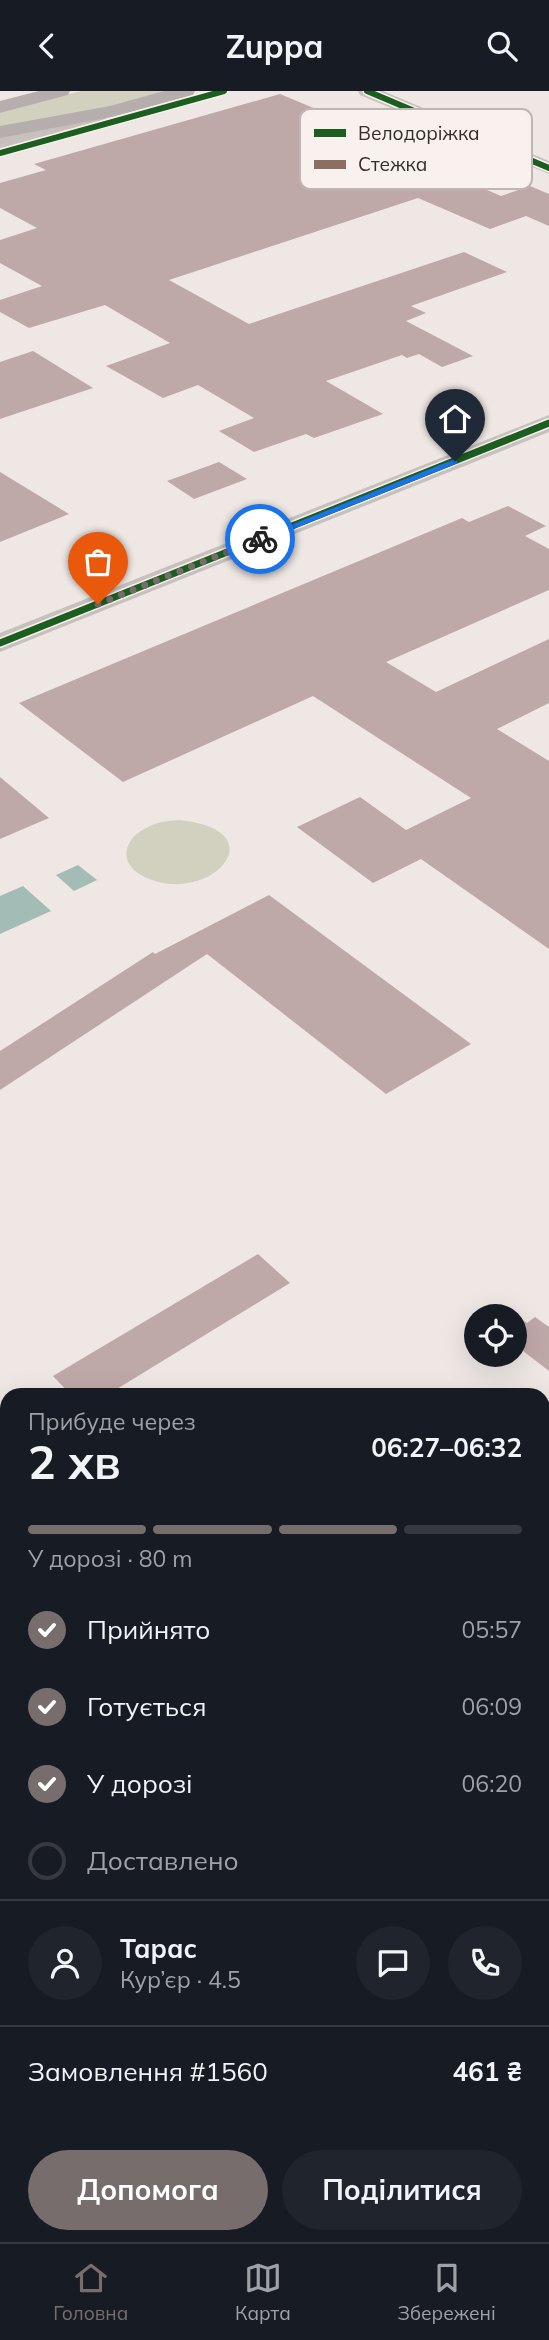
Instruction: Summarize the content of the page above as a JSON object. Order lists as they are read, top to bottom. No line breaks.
{"legend":["Велодоріжка","Стежка"],"page":{"header":"Zuppa","heading":["2 хв","Прибуде через","06:27–06:32"],"panel":["Тарас","Кур’єр · 4.5","Замовлення #1560","461 ₴"],"bar":"У дорозі · 80 m","list":[["Прийнято","05:57"],["Готується","06:09"],["У дорозі","06:20"],"Доставлено"],"buttons":["Допомога","Поділитися"],"tabs":["Головна","Карта","Збережені"]}}
